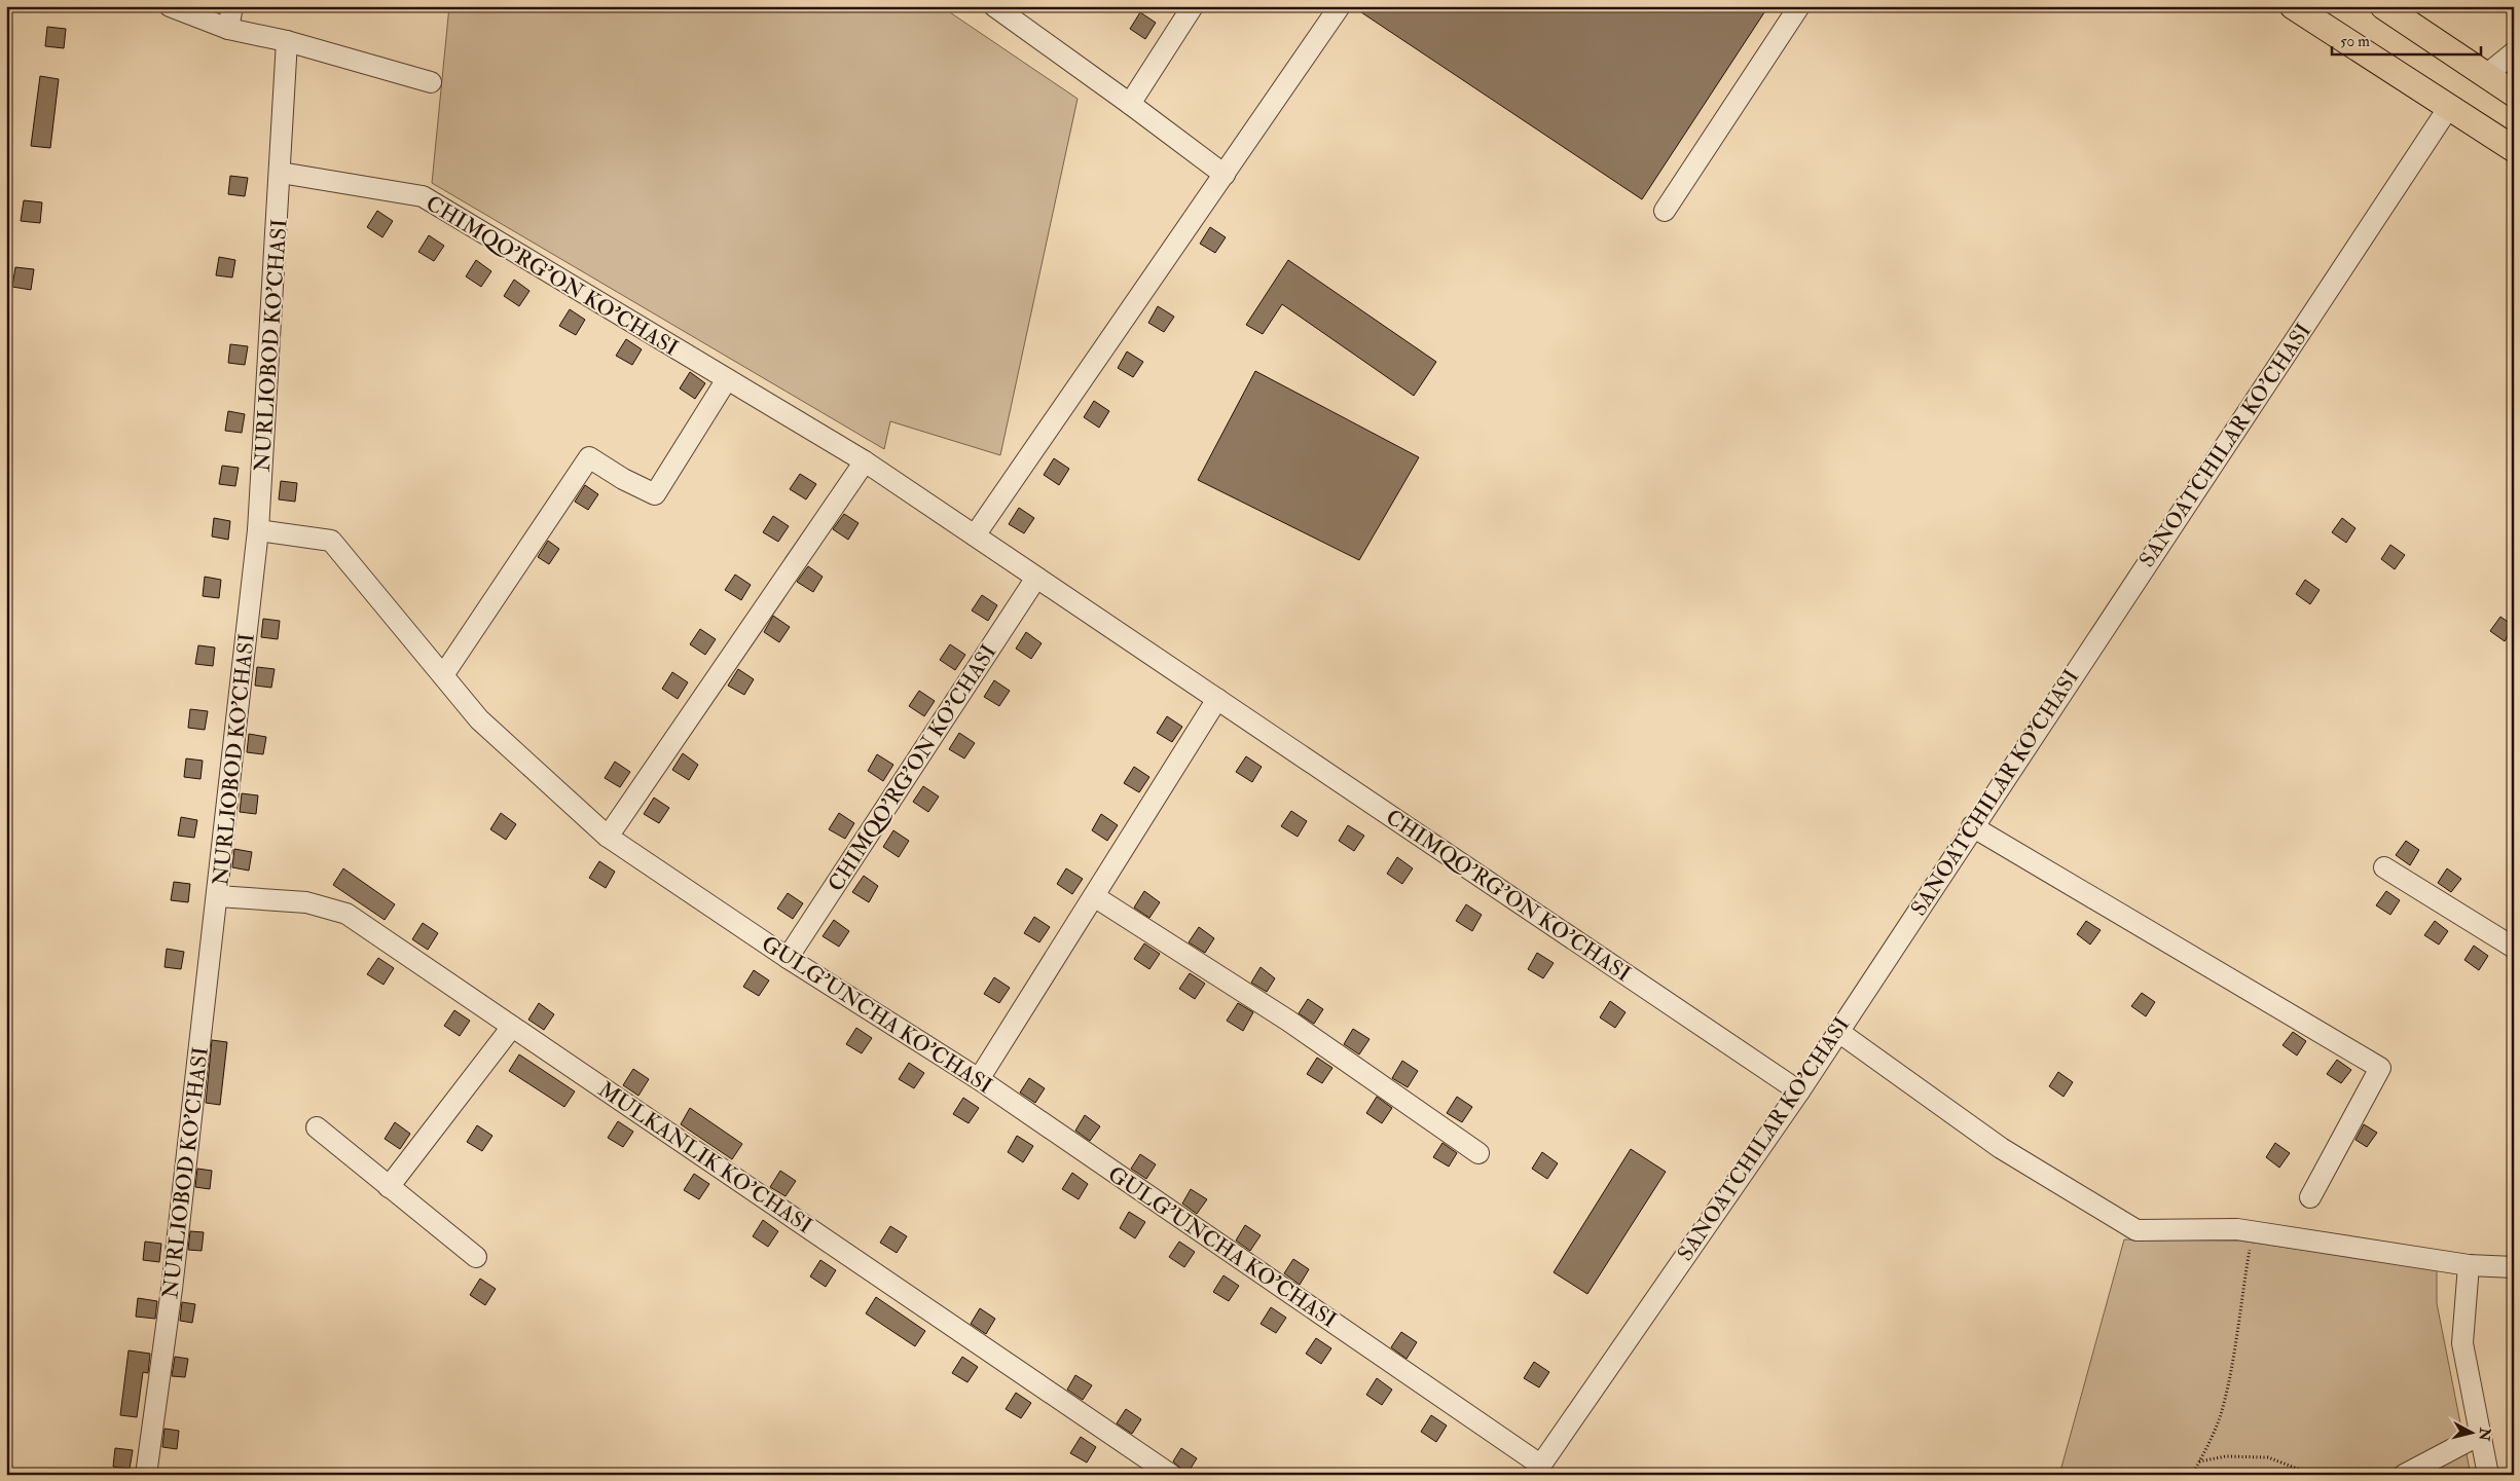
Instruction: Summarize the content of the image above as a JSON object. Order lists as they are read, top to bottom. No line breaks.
{"streets":{"street":["CHIMQO'RG'ON KO'CHASI","NURLIOBOD KO'CHASI","SANOATCHILAR KO'CHASI","GULG'UNCHA KO'CHASI","MULKANLIK KO'CHASI"]},"crossings":[["CHIMQO'RG'ON KO'CHASI","NURLIOBOD KO'CHASI"],["CHIMQO'RG'ON KO'CHASI","SANOATCHILAR KO'CHASI"],["CHIMQO'RG'ON KO'CHASI","GULG'UNCHA KO'CHASI"],["NURLIOBOD KO'CHASI","GULG'UNCHA KO'CHASI"],["NURLIOBOD KO'CHASI","MULKANLIK KO'CHASI"],["SANOATCHILAR KO'CHASI","GULG'UNCHA KO'CHASI"]],"scale_bar":"50 m","north":"right"}
